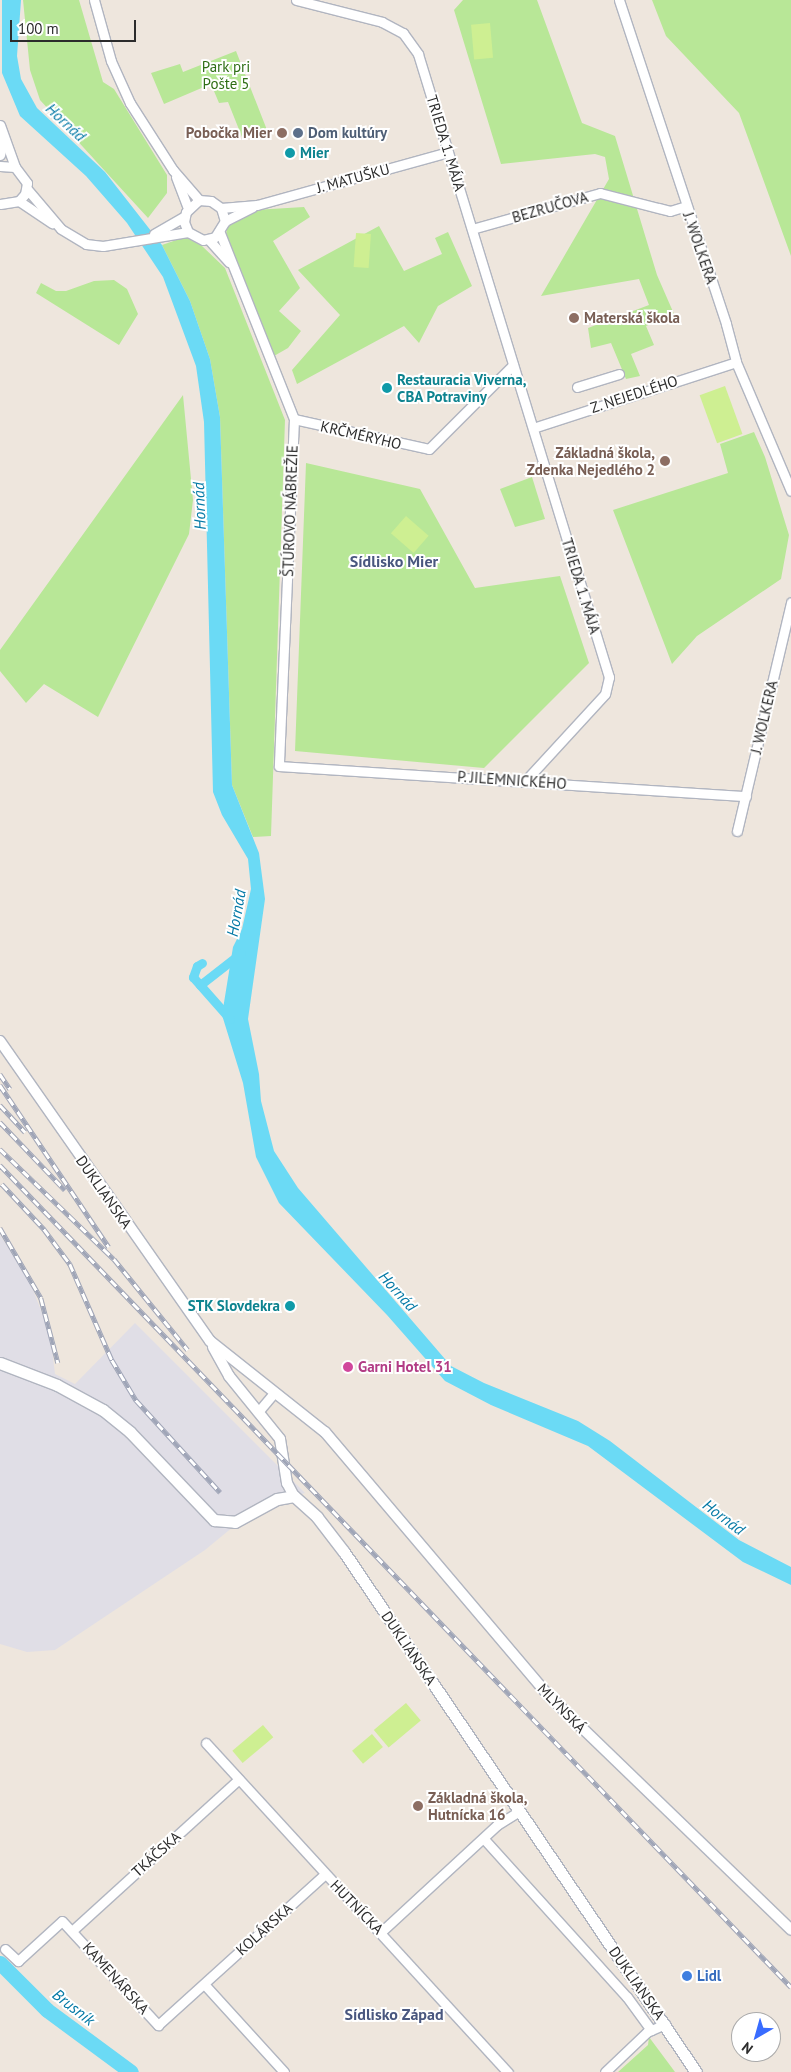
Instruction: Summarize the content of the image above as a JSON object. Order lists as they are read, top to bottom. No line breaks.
{"streets":{"main road":["DUKLIANSKA"],"street":["TRIEDA 1. MÁJA","J. MATUŠKU","BEZRUČOVA","J. WOLKERA","Z. NEJEDLÉHO","KRČMÉRYHO","ŠTÚROVO NÁBREŽIE","P. JILEMNICKÉHO","MLYNSKÁ","TKÁČSKA","HUTNÍCKA","KOLÁRSKA","KAMENÁRSKA"]},"crossings":[["TRIEDA 1. MÁJA","J. MATUŠKU"],["TRIEDA 1. MÁJA","BEZRUČOVA"],["TRIEDA 1. MÁJA","Z. NEJEDLÉHO"],["TRIEDA 1. MÁJA","KRČMÉRYHO"],["TRIEDA 1. MÁJA","P. JILEMNICKÉHO"],["BEZRUČOVA","J. WOLKERA"],["J. WOLKERA","Z. NEJEDLÉHO"],["J. WOLKERA","P. JILEMNICKÉHO"],["KRČMÉRYHO","ŠTÚROVO NÁBREŽIE"],["ŠTÚROVO NÁBREŽIE","P. JILEMNICKÉHO"],["DUKLIANSKA","MLYNSKÁ"],["TKÁČSKA","HUTNÍCKA"],["TKÁČSKA","KAMENÁRSKA"],["HUTNÍCKA","KOLÁRSKA"],["KOLÁRSKA","KAMENÁRSKA"]],"districts":["Sídlisko Mier","Sídlisko Západ"],"water":["Hornád","Brusník"],"parks":["Park pri Pošte 5"],"places":["Pobočka Mier","Dom kultúry","Mier","Materská škola","Restauracia Viverna, CBA Potraviny","Základná škola, Zdenka Nejedlého 2","STK Slovdekra","Garni Hotel 31","Základná škola, Hutnícka 16","Lidl"],"scale_bar":"100 m","north":"bottom left"}
